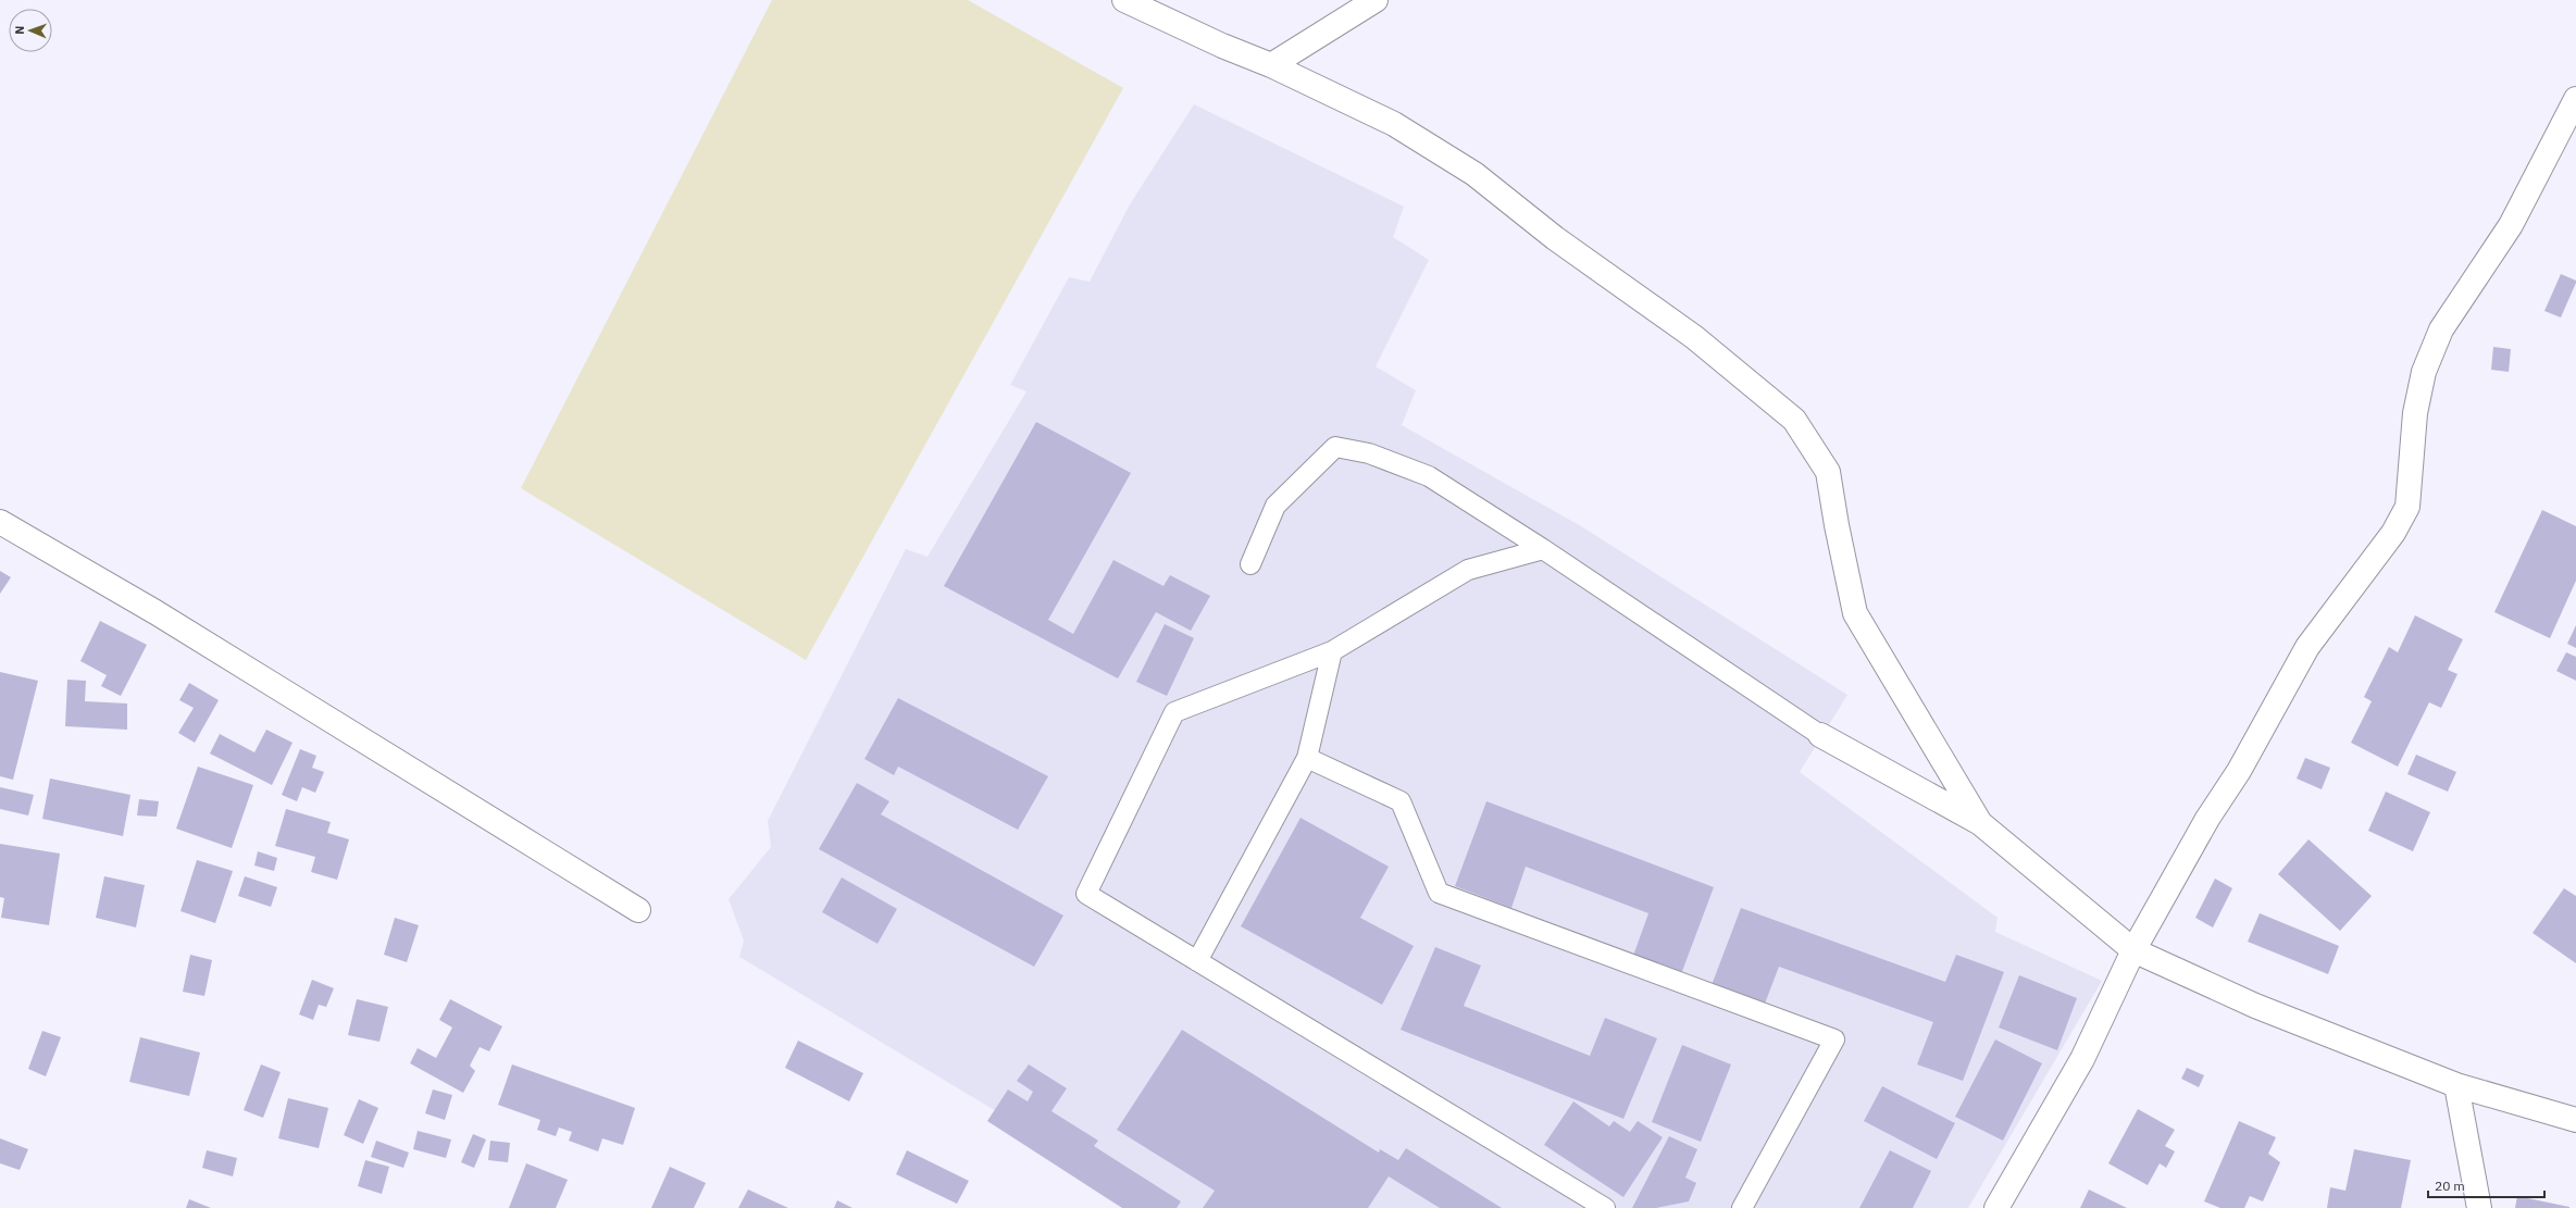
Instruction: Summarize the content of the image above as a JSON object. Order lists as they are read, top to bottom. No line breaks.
{"scale_bar":"20 m","north":"left"}
